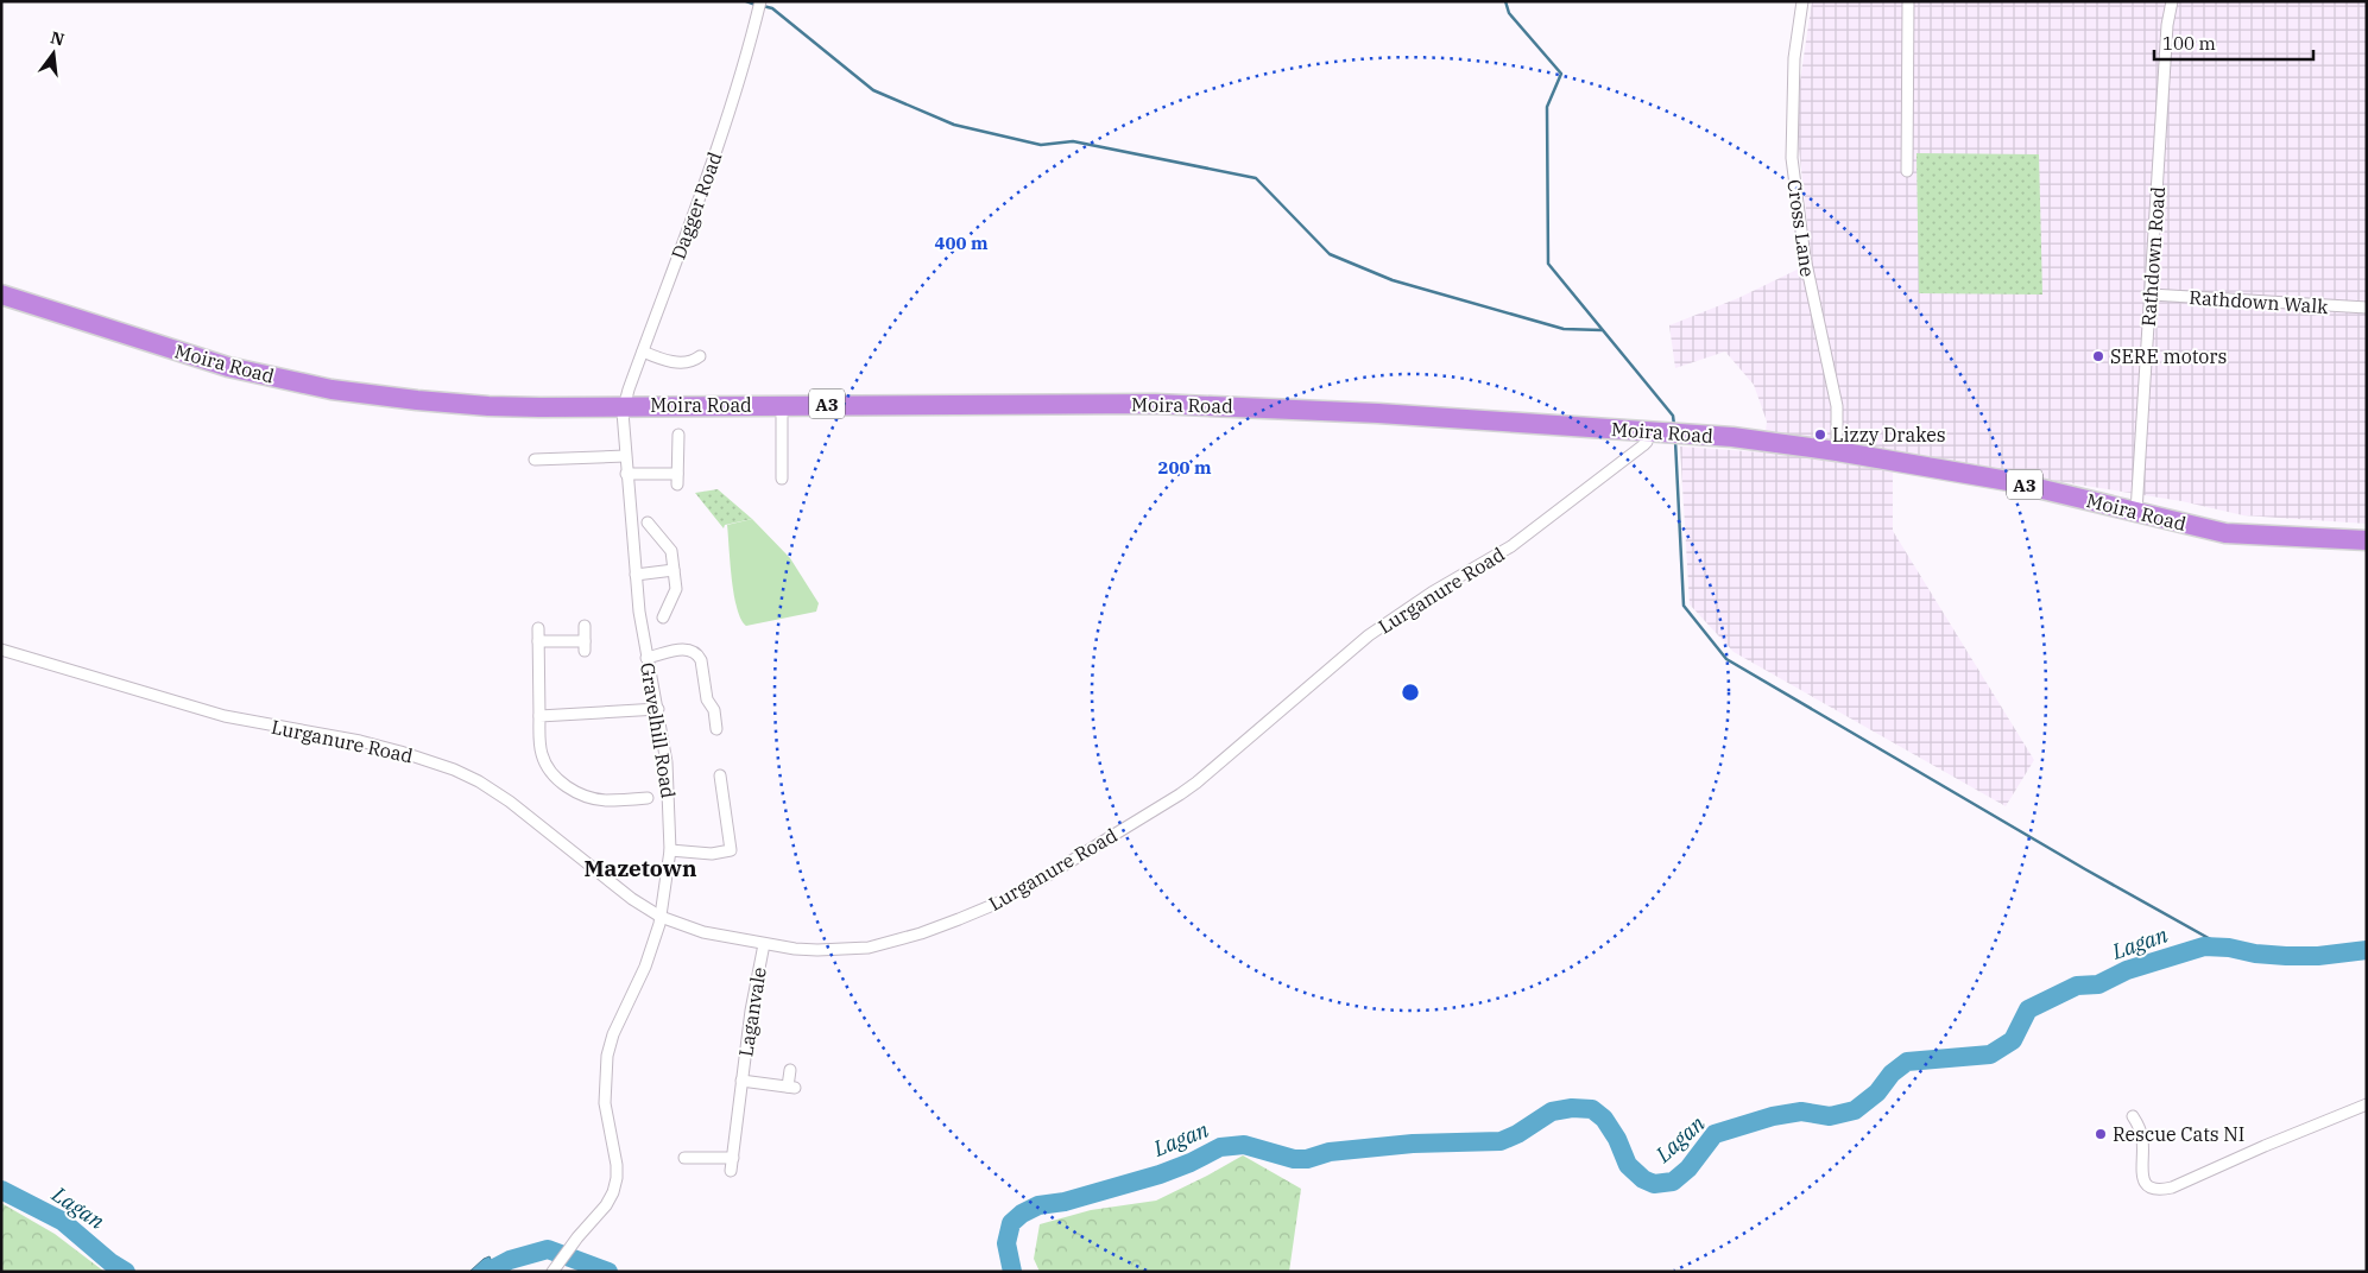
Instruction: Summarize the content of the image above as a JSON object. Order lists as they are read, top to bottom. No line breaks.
{"streets":{"highway":["Moira Road","A3"],"street":["Dagger Road","Cross Lane","Rathdown Road","Rathdown Walk","Lurganure Road","Gravelhill Road","Laganvale"]},"crossings":[["Dagger Road","Moira Road"],["Dagger Road","Gravelhill Road"],["Cross Lane","Moira Road"],["Rathdown Road","Rathdown Walk"],["Rathdown Road","Moira Road"],["Moira Road","Lurganure Road"],["Moira Road","Gravelhill Road"],["Lurganure Road","Gravelhill Road"],["Lurganure Road","Laganvale"]],"districts":["Mazetown"],"water":["Lagan"],"places":["SERE motors","Lizzy Drakes","Rescue Cats NI"],"scale_bar":"100 m","north":"top","rings":["400 m","200 m"]}
